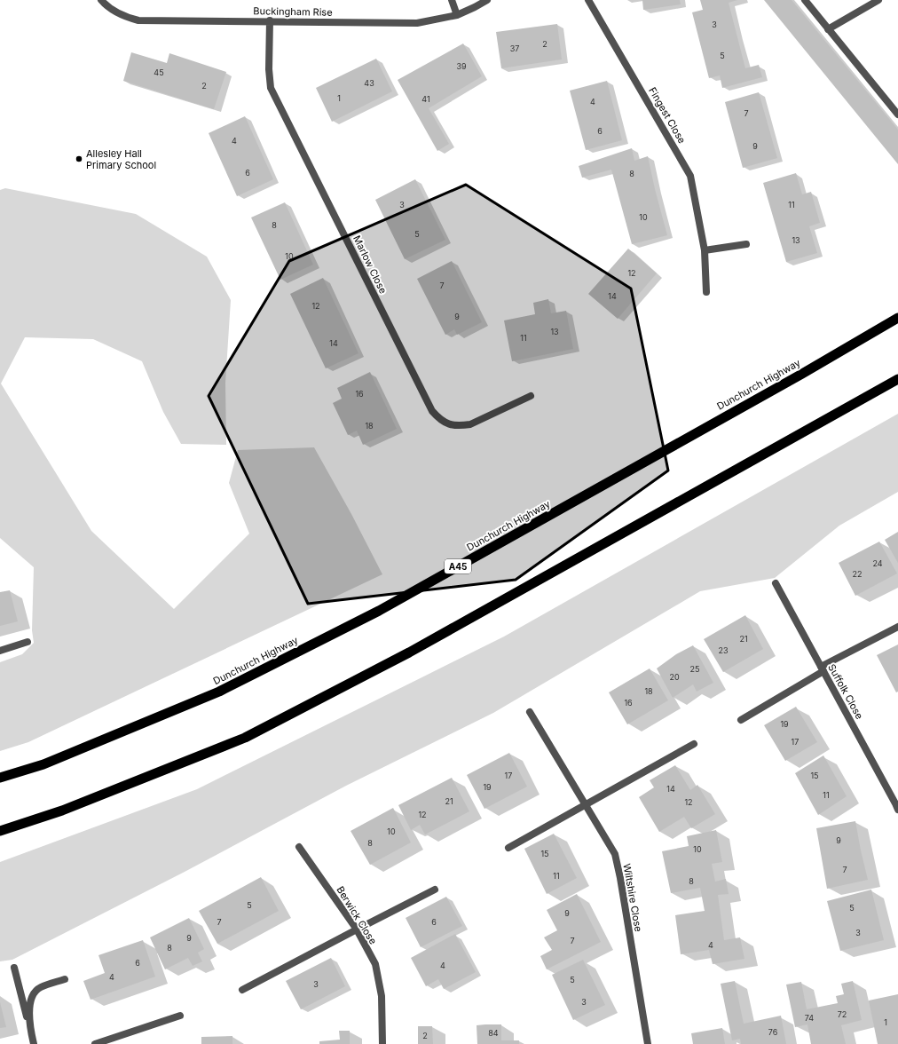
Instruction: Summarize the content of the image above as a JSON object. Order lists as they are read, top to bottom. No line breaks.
{"streets":{"highway":["Dunchurch Highway","A45"],"street":["Buckingham Rise","Fingest Close","Marlow Close","Suffolk Close","Wiltshire Close","Berwick Close"]},"crossings":[["Buckingham Rise","Marlow Close"]],"places":["Allesley Hall Primary School"],"house_numbers":["3","2","37","5","39","45","43","2","1","41","4","7","6","4","9","6","8","3","11","10","8","5","13","10","12","7","14","12","9","13","11","14","16","18","24","22","21","23","25","20","18","16","19","17","17","15","19","14","11","21","12","12","10","9","8","10","15","7","11","8","5","5","9","7","6","3","9","7","4","8","6","4","4","5","3","3","72","74","1","76","84","2"]}
